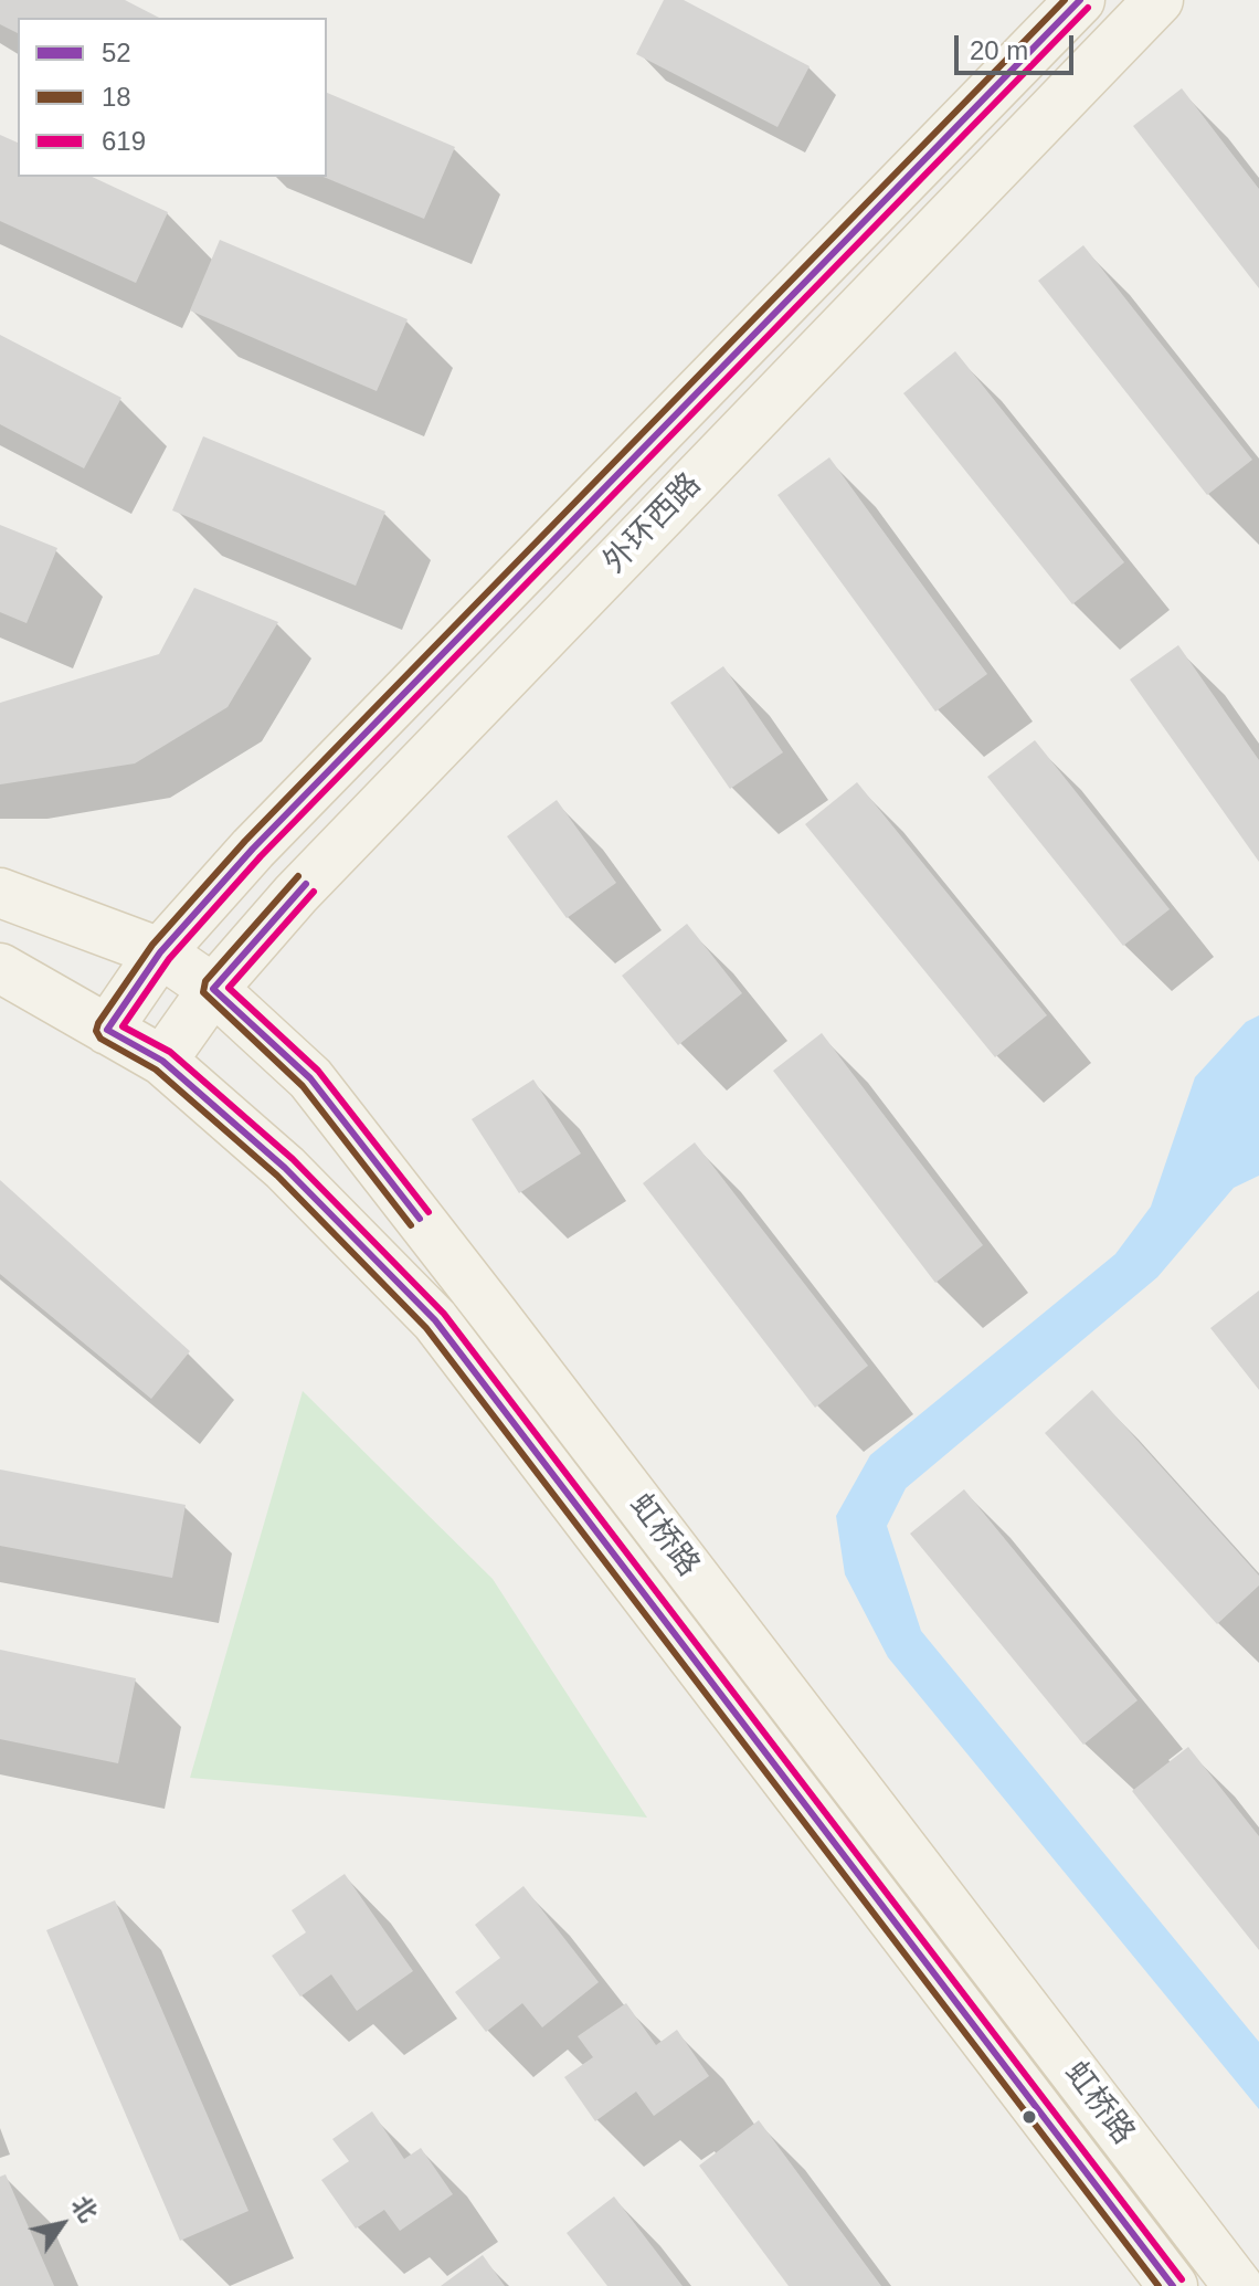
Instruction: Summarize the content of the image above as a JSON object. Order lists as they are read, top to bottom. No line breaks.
{"streets":{"main road":["外环西路","虹桥路"]},"crossings":[["外环西路","虹桥路"]],"lines":["transit line 52","transit line 18","transit line 619"],"legend":["52","18","619"],"scale_bar":"20 m","north":"top right"}
